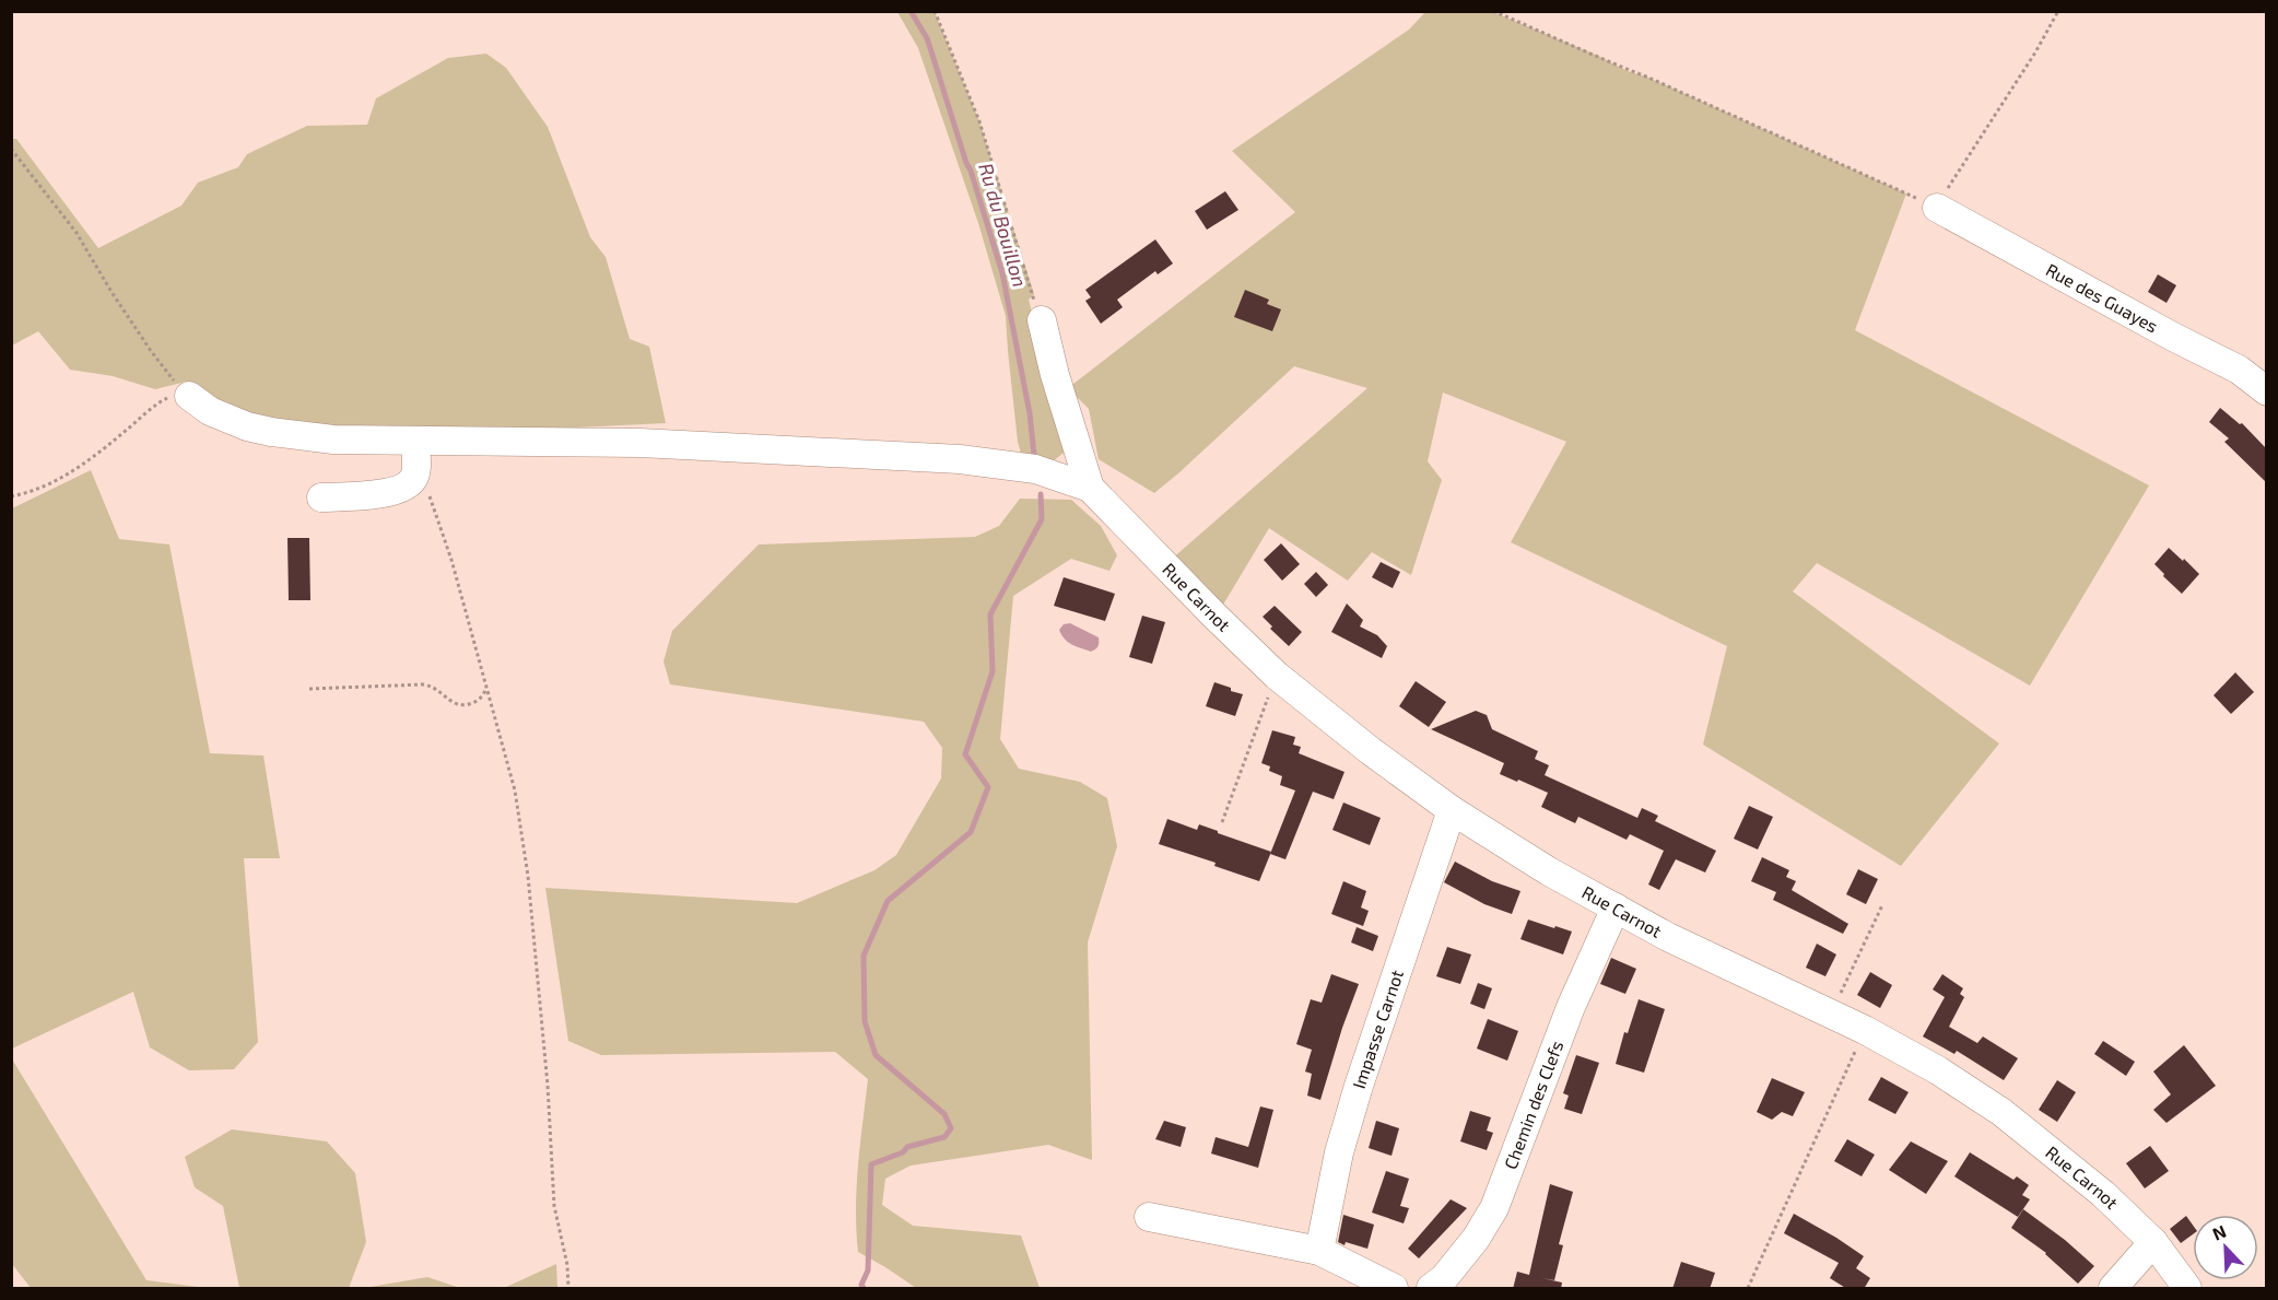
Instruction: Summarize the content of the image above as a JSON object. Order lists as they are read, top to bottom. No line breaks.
{"streets":{"street":["Rue des Guayes","Rue Carnot","Impasse Carnot","Chemin des Clefs"]},"crossings":[["Rue Carnot","Impasse Carnot"],["Rue Carnot","Chemin des Clefs"]],"water":["Ru du Bouillon"],"north":"top left"}
